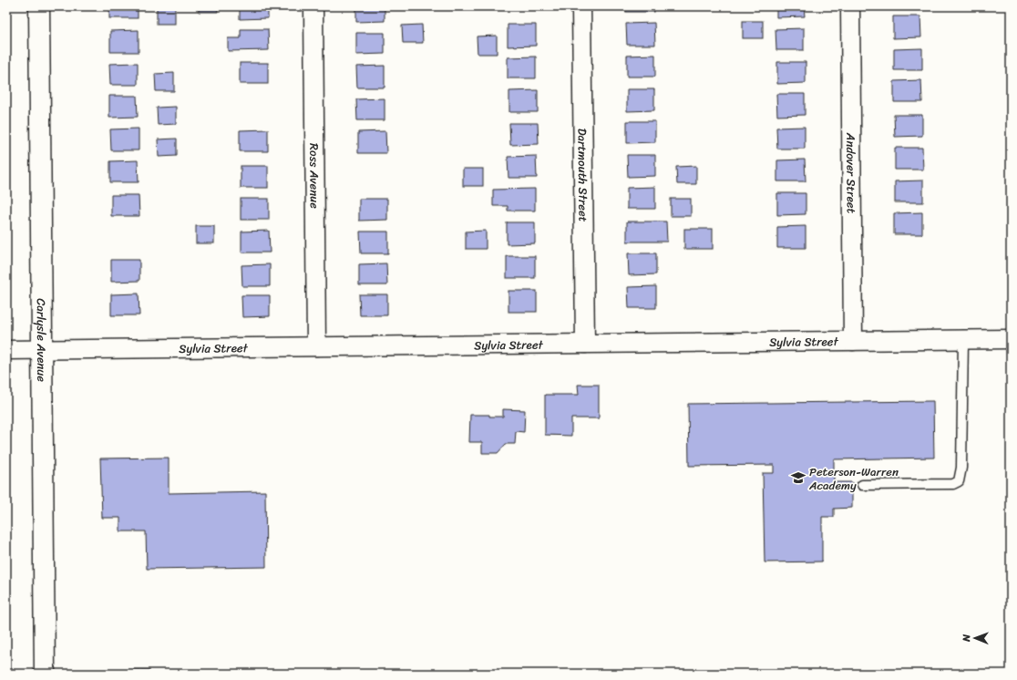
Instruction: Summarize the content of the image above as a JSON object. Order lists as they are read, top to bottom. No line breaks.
{"streets":{"street":["Andover Street","Dartmouth Street","Ross Avenue","Carlysle Avenue","Sylvia Street"]},"crossings":[["Andover Street","Sylvia Street"],["Dartmouth Street","Sylvia Street"],["Ross Avenue","Sylvia Street"],["Carlysle Avenue","Sylvia Street"]],"places":{"school or university":["Peterson-Warren Academy"]},"north":"left"}
